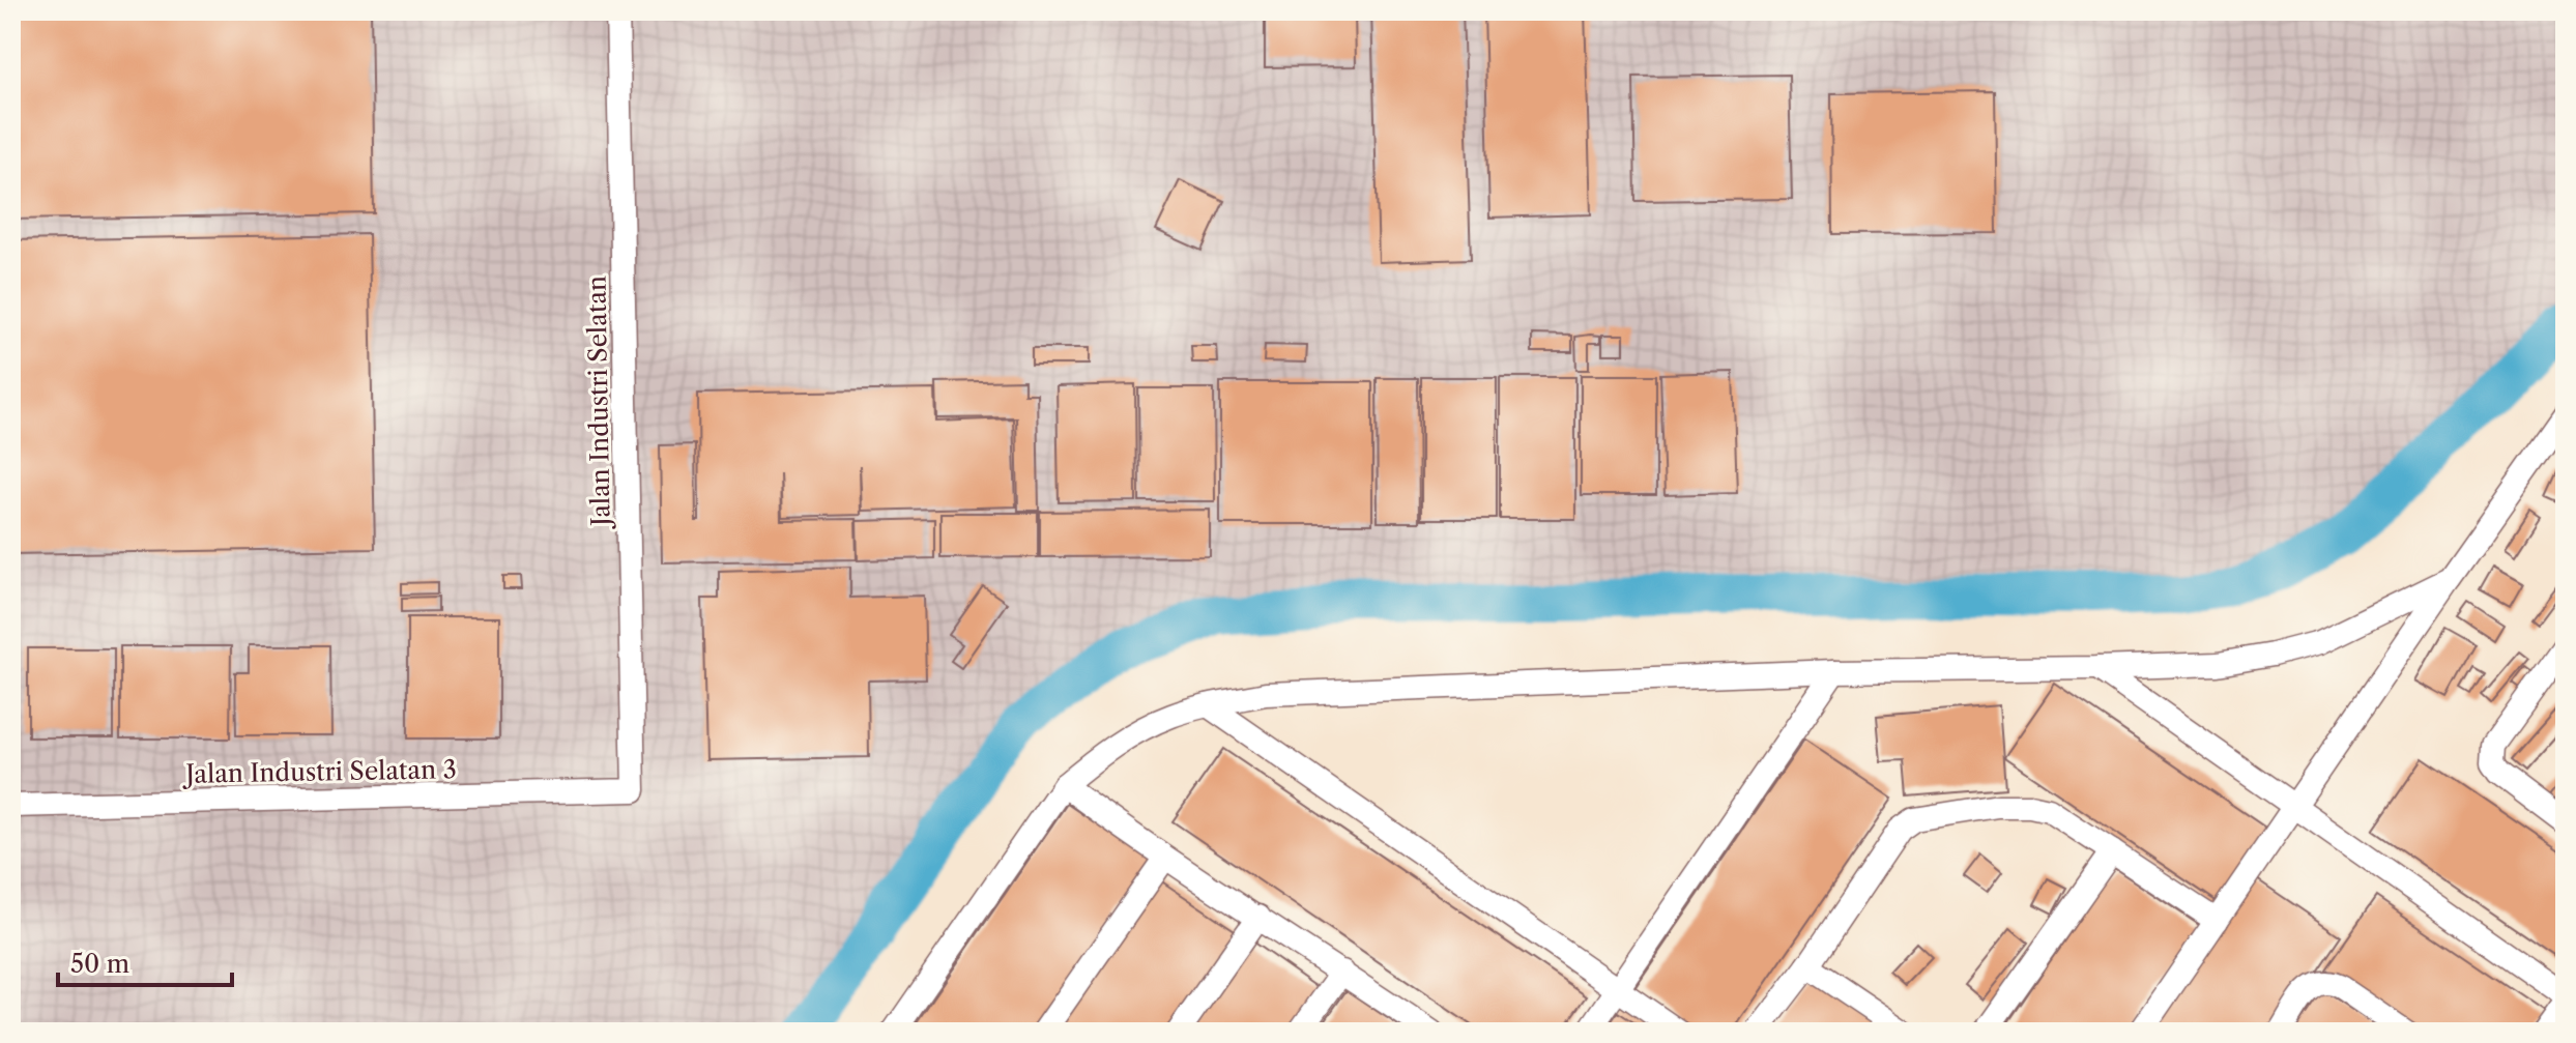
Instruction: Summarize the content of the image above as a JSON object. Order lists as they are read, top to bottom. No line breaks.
{"streets":{"street":["Jalan Industri Selatan","Jalan Industri Selatan 3"]},"crossings":[["Jalan Industri Selatan","Jalan Industri Selatan 3"]],"scale_bar":"50 m"}
